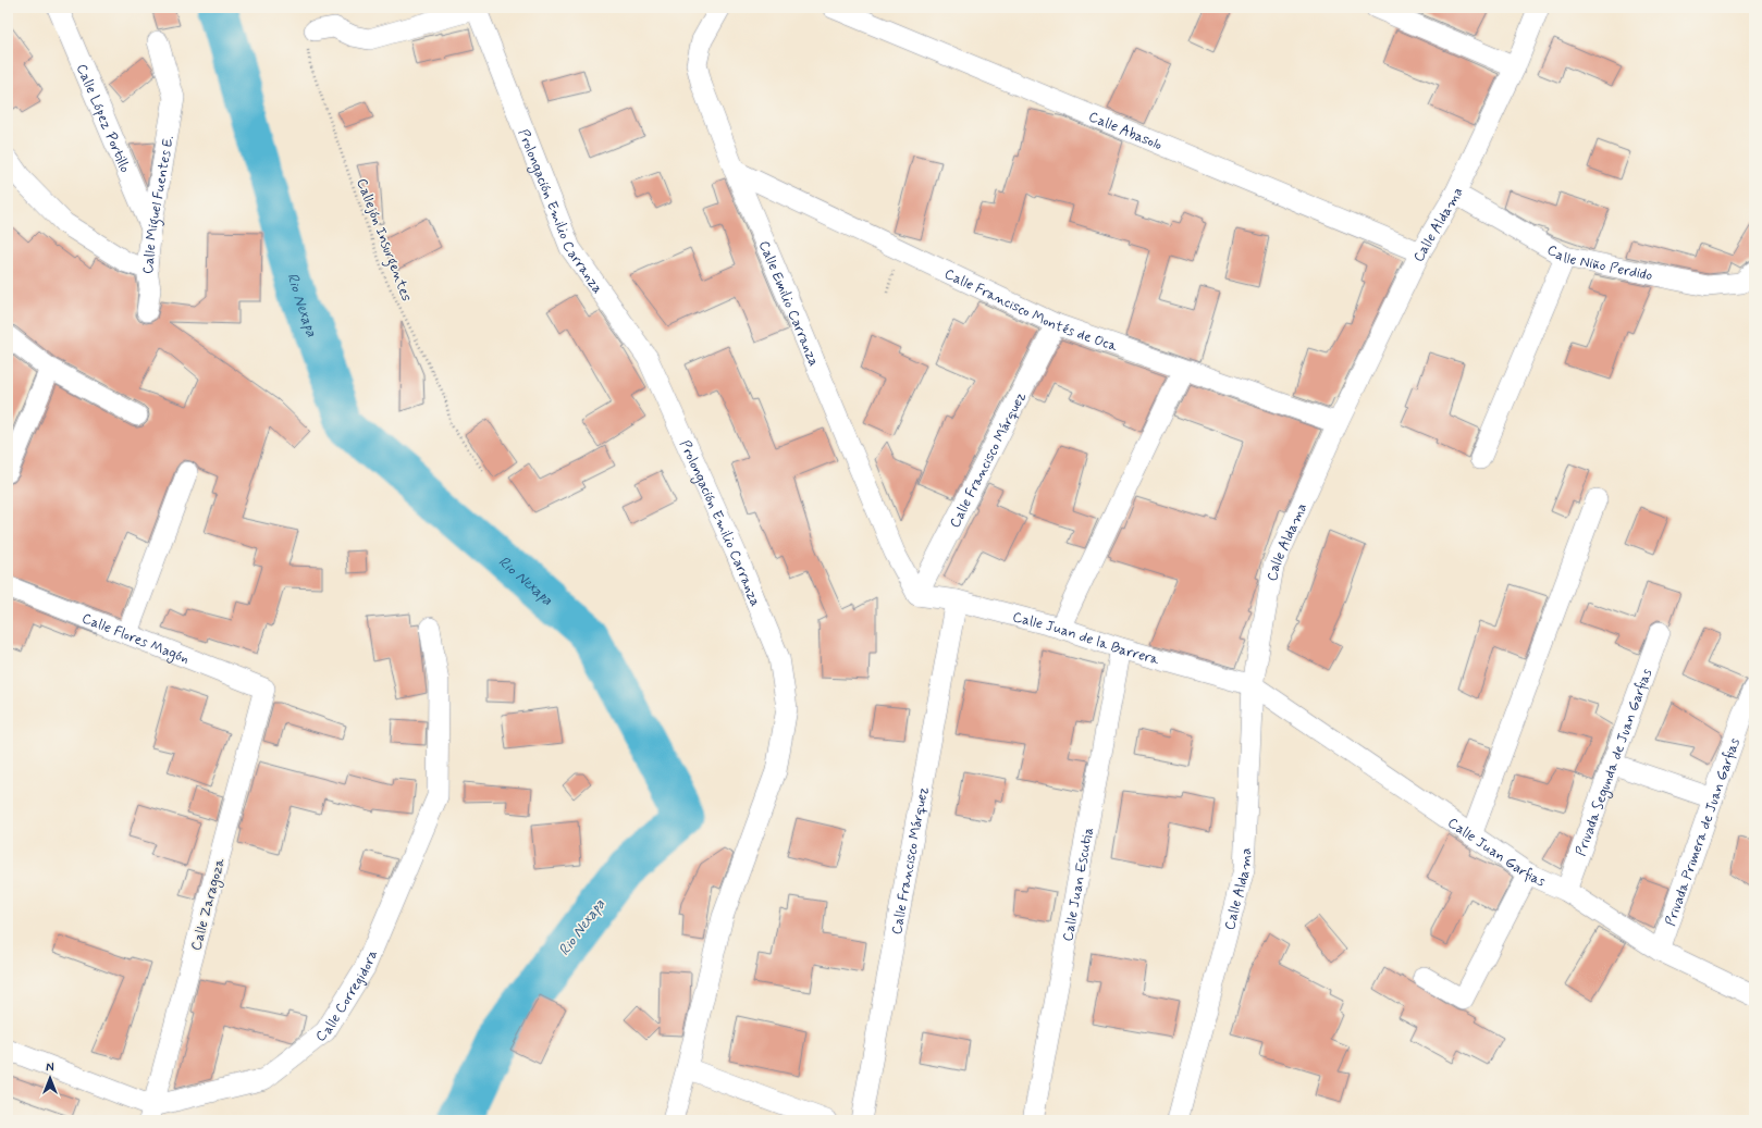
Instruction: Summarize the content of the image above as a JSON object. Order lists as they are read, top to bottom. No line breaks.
{"streets":{"street":["Calle López Portillo","Calle Abasolo","Calle Miguel Fuentes E.","Prolongación Emilio Carranza","Calle Aldama","Calle Niño Perdido","Calle Emilio Carranza","Calle Francisco Montés de Oca","Calle Francisco Márquez","Calle Flores Magón","Calle Juan de la Barrera","Privada Segunda de Juan Garfias","Privada Primera de Juan Garfias","Calle Juan Garfias","Calle Juan Escutia","Calle Zaragoza","Calle Corregidora"],"path":["Callejón Insurgentes"]},"crossings":[["Calle López Portillo","Calle Miguel Fuentes E."],["Calle Abasolo","Calle Aldama"],["Calle Aldama","Calle Niño Perdido"],["Calle Aldama","Calle Francisco Montés de Oca"],["Calle Aldama","Calle Juan de la Barrera"],["Calle Aldama","Calle Juan Garfias"],["Calle Emilio Carranza","Calle Francisco Montés de Oca"],["Calle Emilio Carranza","Calle Francisco Márquez"],["Calle Emilio Carranza","Calle Juan de la Barrera"],["Calle Francisco Montés de Oca","Calle Francisco Márquez"],["Calle Francisco Márquez","Calle Juan de la Barrera"],["Calle Flores Magón","Calle Zaragoza"],["Calle Juan de la Barrera","Calle Juan Garfias"],["Calle Juan de la Barrera","Calle Juan Escutia"],["Privada Segunda de Juan Garfias","Calle Juan Garfias"],["Privada Primera de Juan Garfias","Calle Juan Garfias"],["Calle Zaragoza","Calle Corregidora"]],"water":["Rio Nexapa"],"north":"top"}
